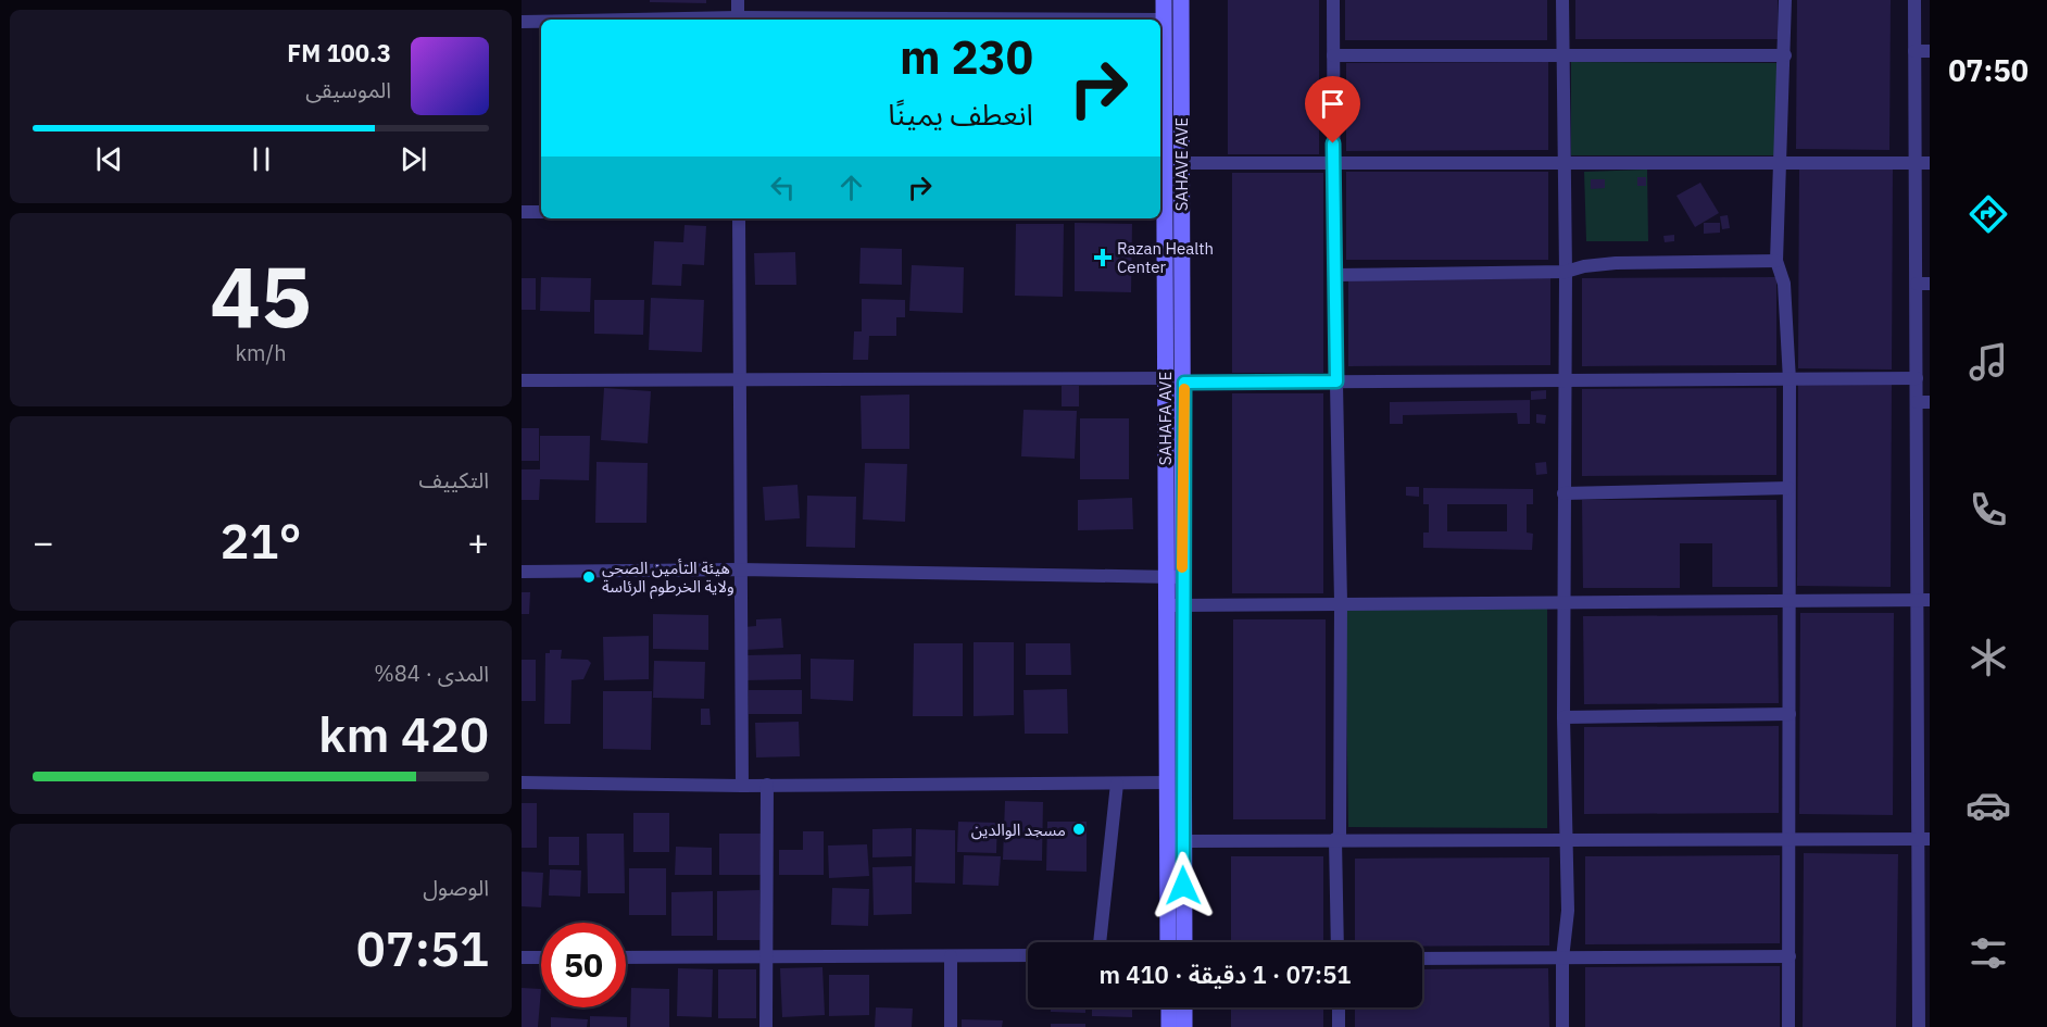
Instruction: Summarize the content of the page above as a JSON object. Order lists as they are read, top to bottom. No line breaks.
{"streets":{"main road":["SAHAVE AVE","SAHAFA AVE"]},"crossings":[["SAHAVE AVE","SAHAFA AVE"]],"places":{"health":["Razan Health Center"],"other":["هيئة التأمين الصحي ولاية الخرطوم الرئاسة","مسجد الوالدين"]},"page":{"tabs":"07:50","turn":["230 m","انعطف يمينًا"],"song":["100.3 FM","الموسيقى"],"tile":[["45","km/h"],"التكييف",["المدى · 84%","420 km"],["الوصول","07:51"]],"heat":["−","21°","+"],"limit":"50","trip":"07:51 · 1 دقيقة · 410 m"}}
